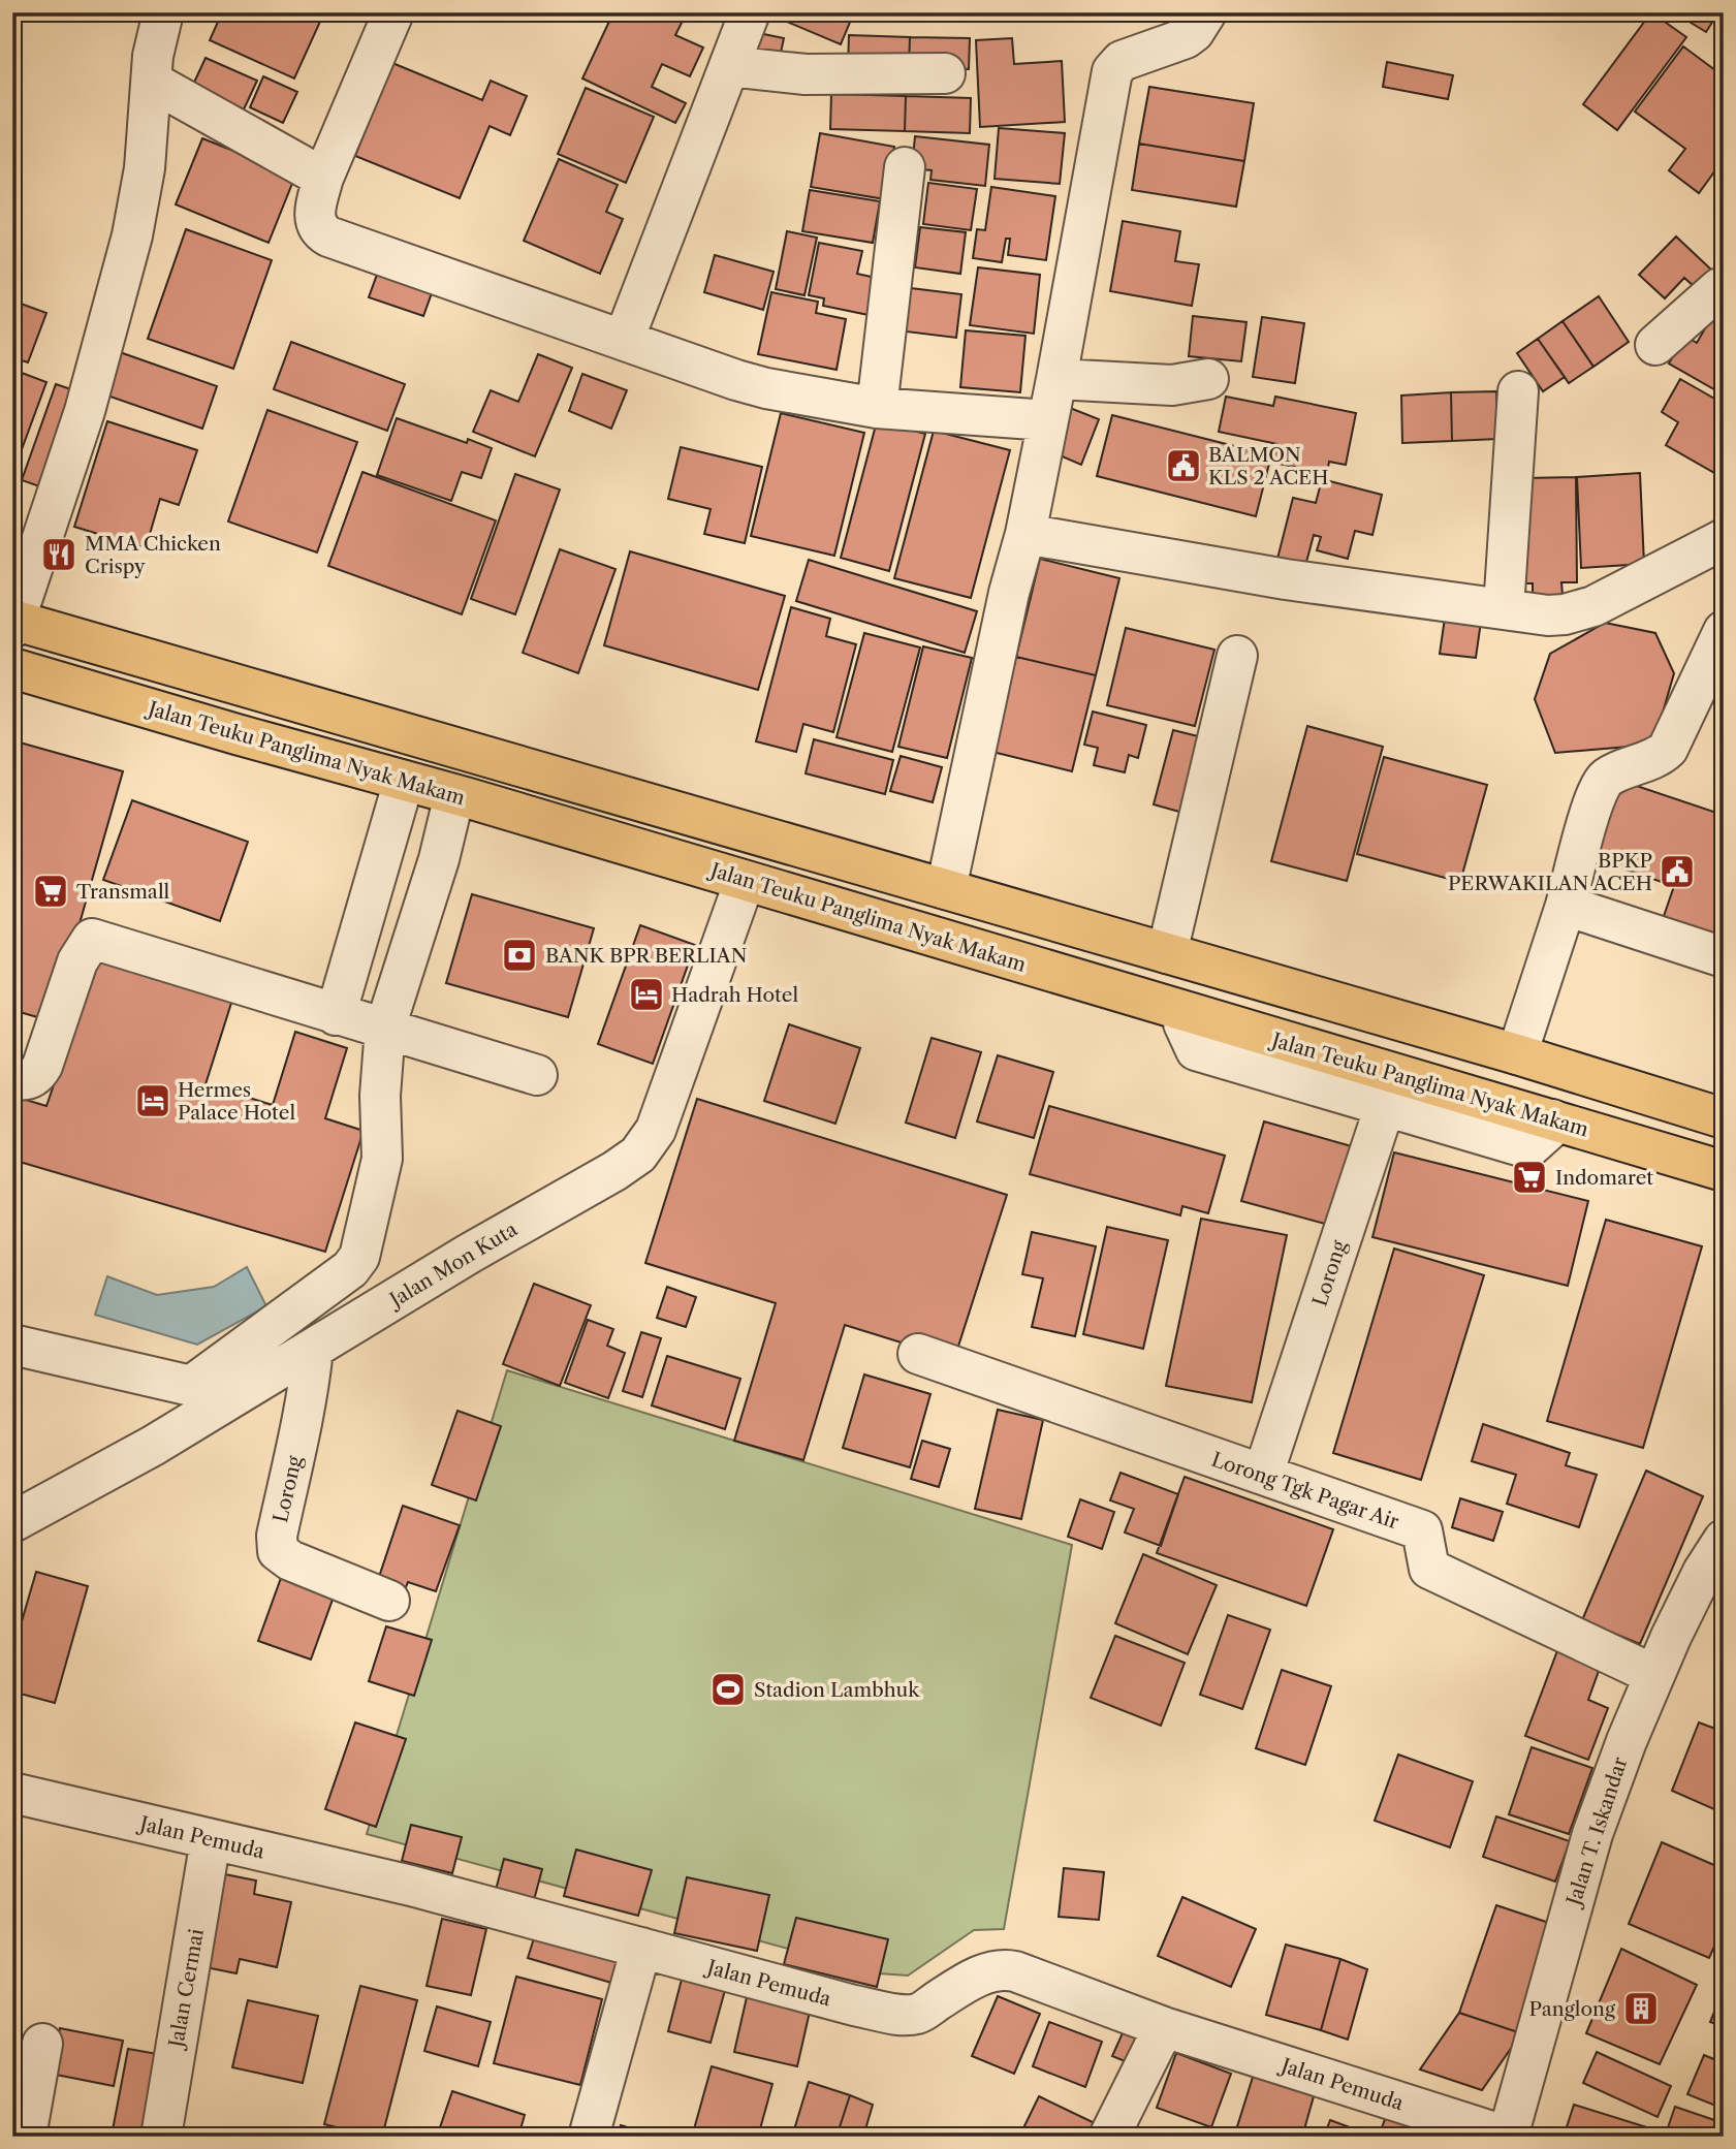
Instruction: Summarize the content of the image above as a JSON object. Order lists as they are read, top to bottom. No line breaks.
{"streets":{"main road":["Jalan Teuku Panglima Nyak Makam"],"street":["Jalan Mon Kuta","Lorong","Lorong Tgk Pagar Air","Jalan T. Iskandar","Jalan Pemuda","Jalan Cermai"]},"crossings":[["Jalan Teuku Panglima Nyak Makam","Jalan Mon Kuta"],["Jalan Teuku Panglima Nyak Makam","Lorong"],["Jalan Mon Kuta","Lorong"],["Lorong","Lorong Tgk Pagar Air"],["Lorong Tgk Pagar Air","Jalan T. Iskandar"],["Jalan T. Iskandar","Jalan Pemuda"],["Jalan Pemuda","Jalan Cermai"]],"places":{"public building":["BALMON KLS 2 ACEH","BPKP PERWAKILAN ACEH"],"restaurant":["MMA Chicken Crispy"],"supermarket":["Transmall","Indomaret"],"bank":["BANK BPR BERLIAN"],"hotel":["Hadrah Hotel","Hermes Palace Hotel"],"sports":["Stadion Lambhuk"],"building":["Panglong"]}}
